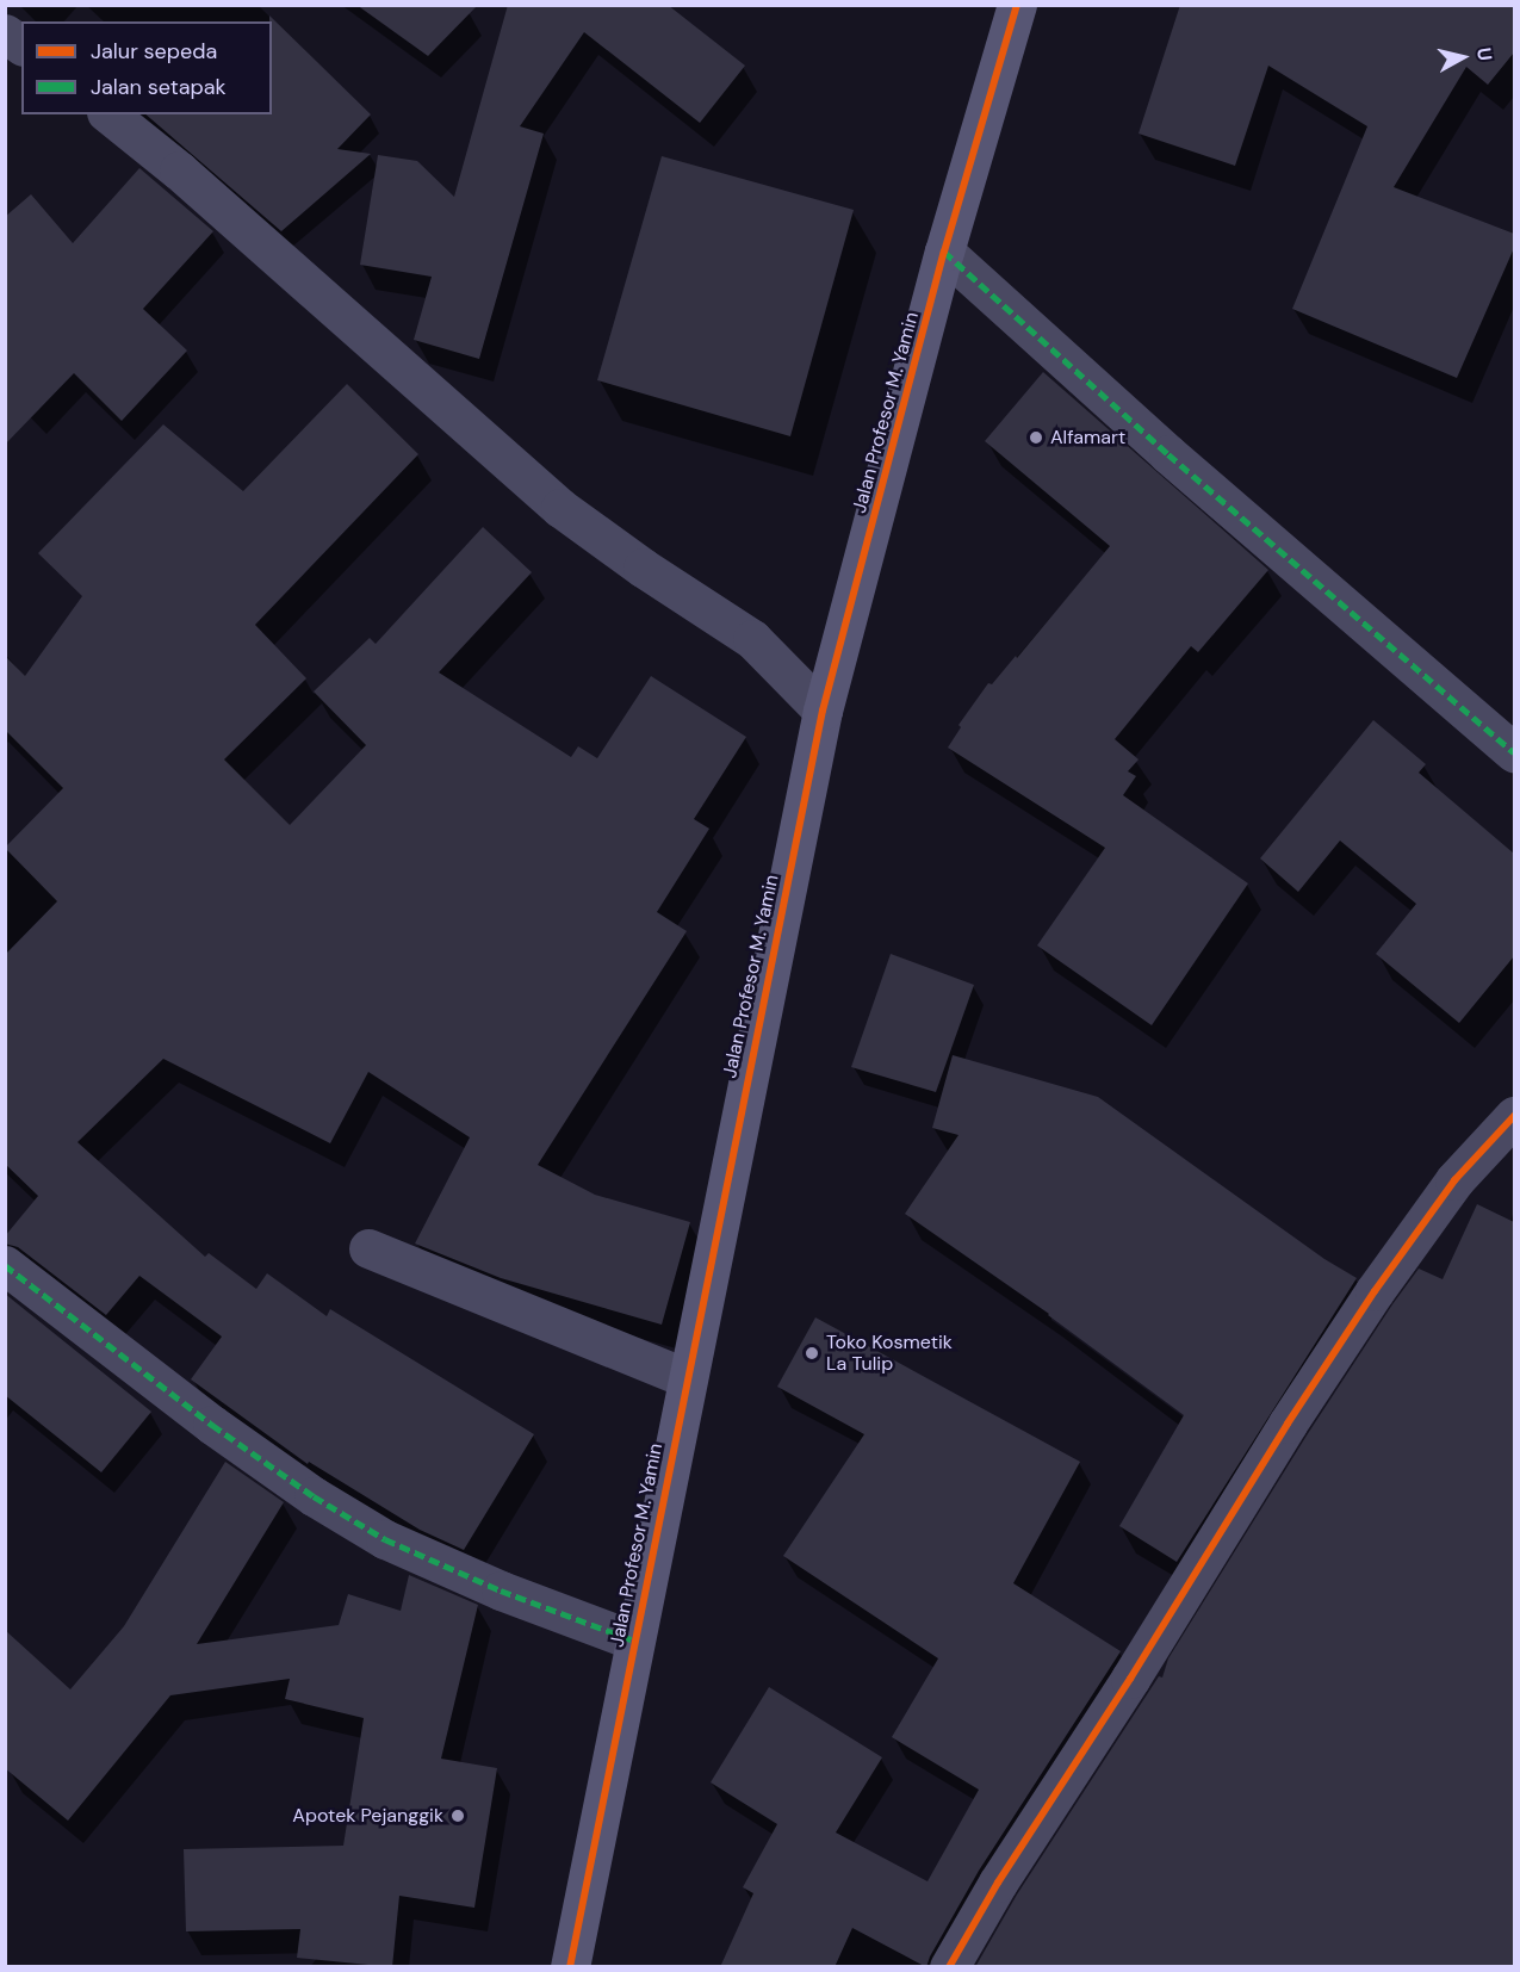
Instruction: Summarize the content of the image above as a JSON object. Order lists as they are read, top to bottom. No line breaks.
{"streets":{"main road":["Jalan Profesor M. Yamin"]},"places":["Alfamart","Toko Kosmetik La Tulip","Apotek Pejanggik"],"legend":["Jalur sepeda","Jalan setapak"],"north":"right"}
